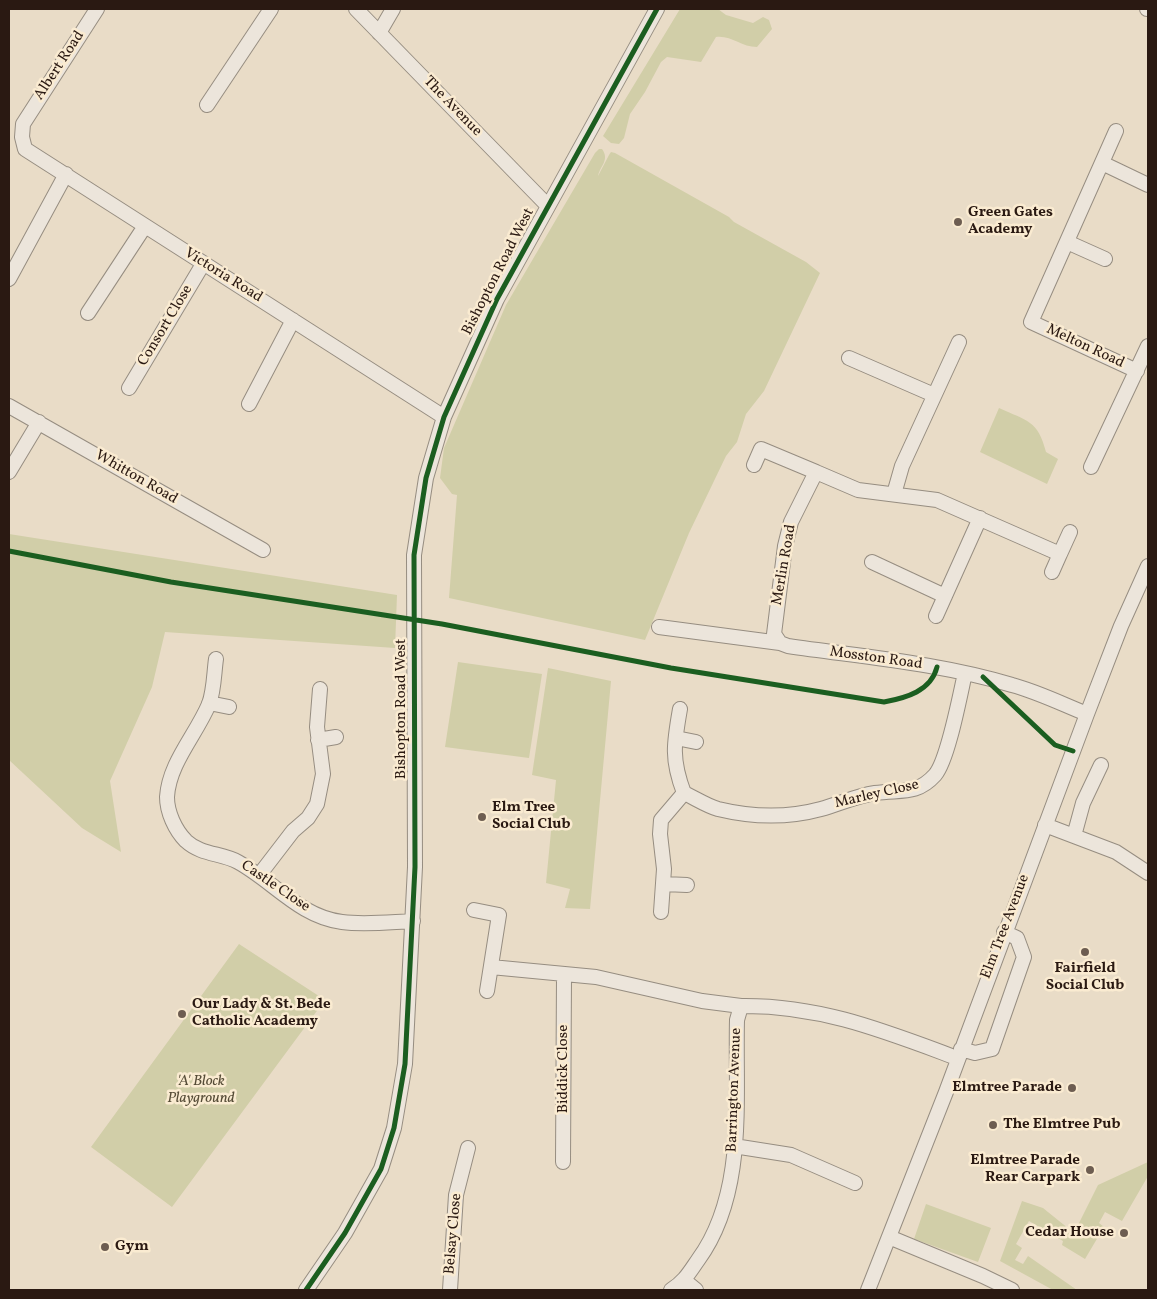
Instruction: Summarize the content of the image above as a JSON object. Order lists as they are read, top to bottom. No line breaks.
{"streets":{"street":["Albert Road","The Avenue","Bishopton Road West","Victoria Road","Consort Close","Melton Road","Whitton Road","Merlin Road","Mosston Road","Marley Close","Castle Close","Elm Tree Avenue","Biddick Close","Barrington Avenue","Belsay Close"]},"crossings":[["Albert Road","Victoria Road"],["The Avenue","Bishopton Road West"],["Bishopton Road West","Victoria Road"],["Bishopton Road West","Castle Close"],["Victoria Road","Consort Close"],["Merlin Road","Mosston Road"],["Mosston Road","Marley Close"],["Mosston Road","Elm Tree Avenue"],["Elm Tree Avenue","Barrington Avenue"]],"parks":["'A' Block Playground"],"places":["Green Gates Academy","Elm Tree Social Club","Fairfield Social Club","Our Lady & St. Bede Catholic Academy","Elmtree Parade","The Elmtree Pub","Elmtree Parade Rear Carpark","Cedar House","Gym"]}
